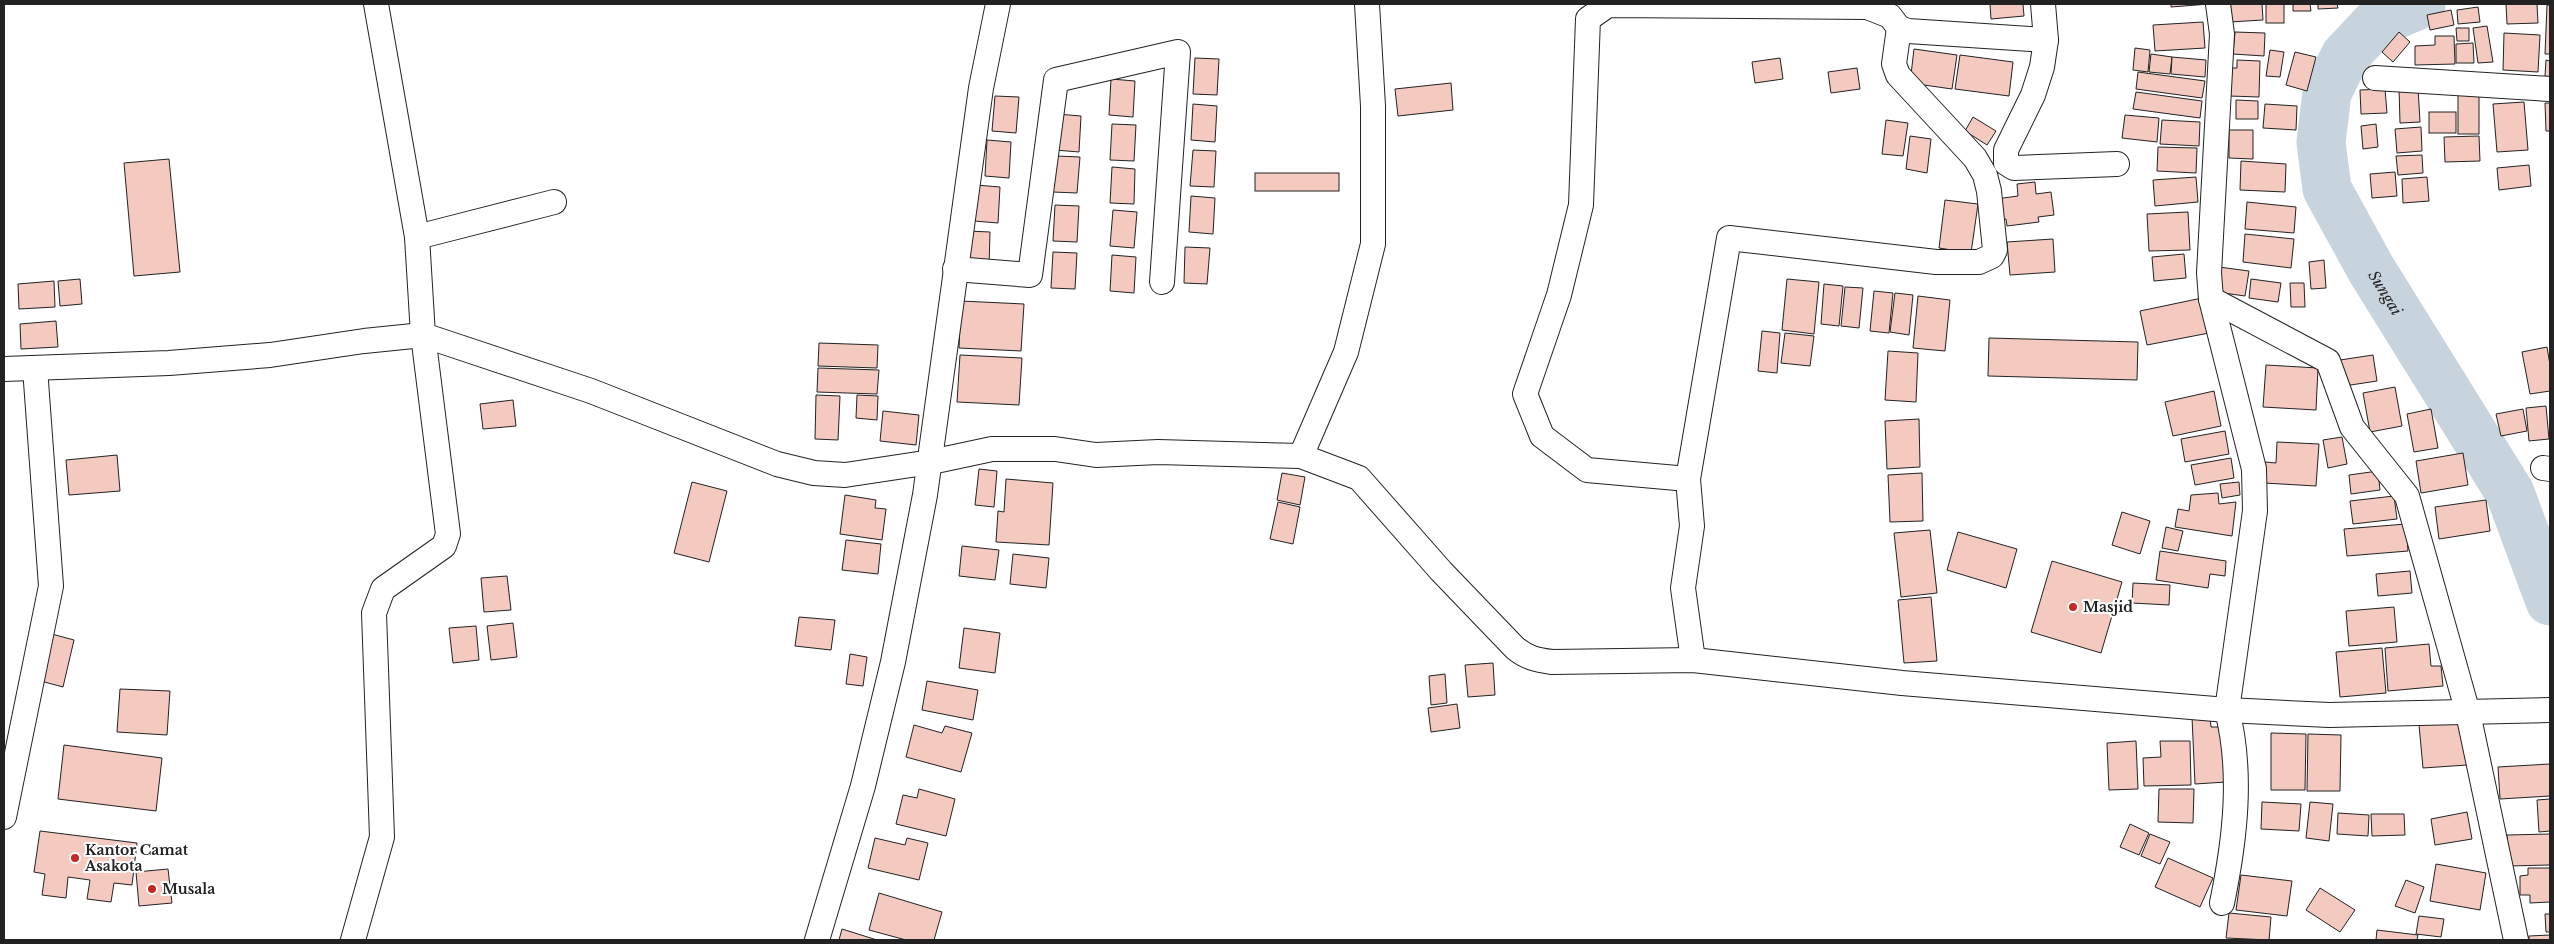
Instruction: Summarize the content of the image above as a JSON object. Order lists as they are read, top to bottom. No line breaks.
{"water":["Sungai"],"places":["Masjid","Kantor Camat Asakota","Musala"]}
